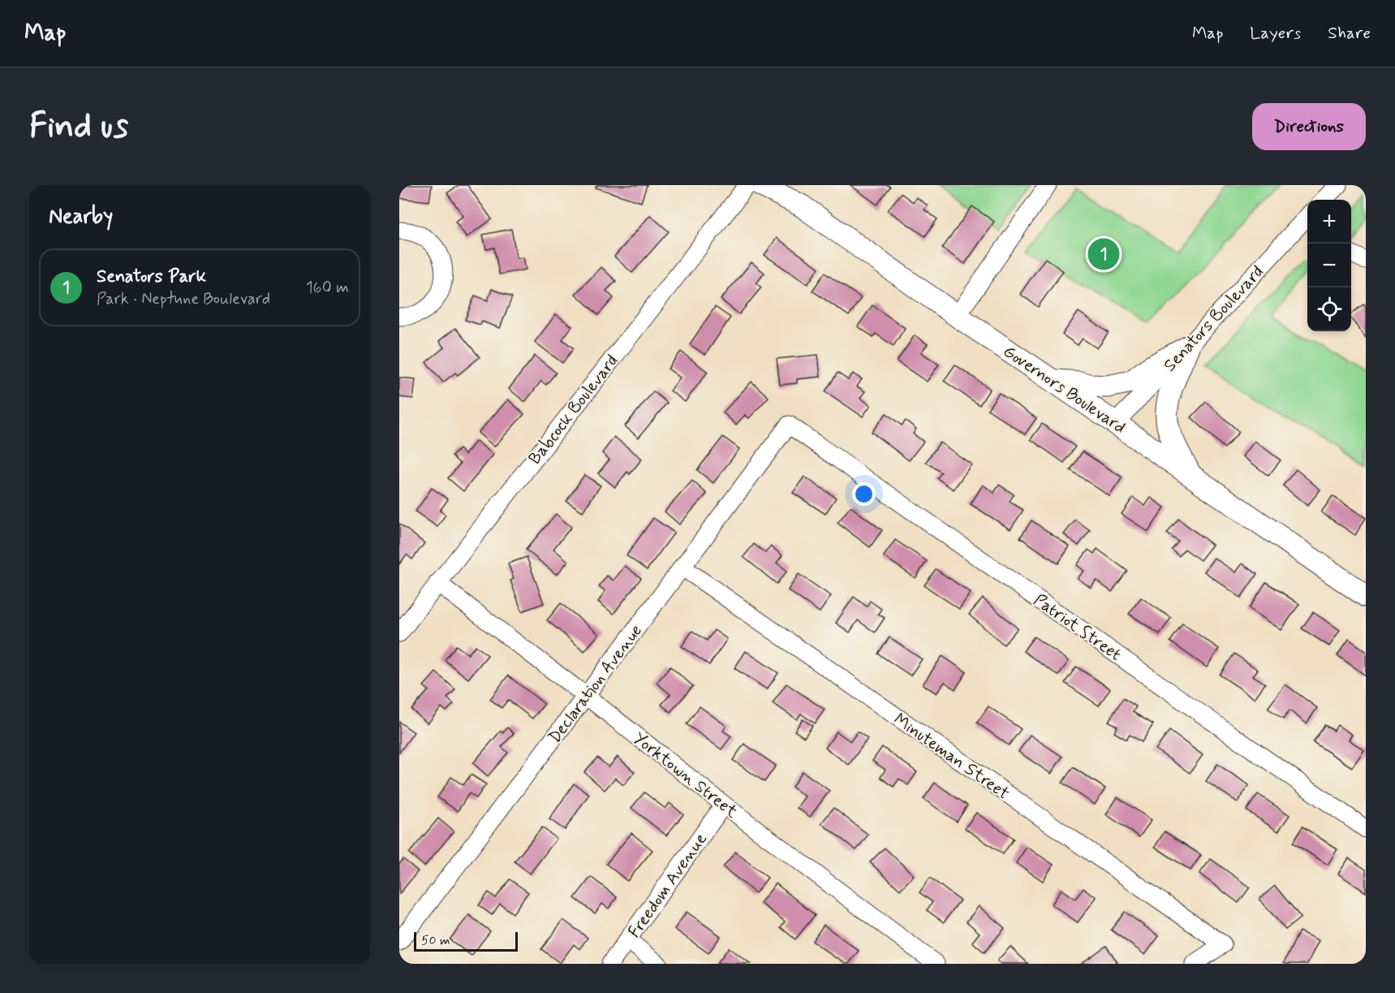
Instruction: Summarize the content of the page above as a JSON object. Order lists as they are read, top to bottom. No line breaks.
{"streets":{"main road":["Governors Boulevard"],"street":["Senators Boulevard","Babcock Boulevard","Patriot Street","Declaration Avenue","Minuteman Street","Yorktown Street","Freedom Avenue"]},"crossings":[["Senators Boulevard","Governors Boulevard"],["Babcock Boulevard","Yorktown Street"],["Patriot Street","Declaration Avenue"],["Declaration Avenue","Minuteman Street"],["Declaration Avenue","Yorktown Street"],["Yorktown Street","Freedom Avenue"]],"scale_bar":"50 m","page":{"header":"Map","nav":["Map","Layers","Share"],"buttons":"Directions","title":"Find us","heading":"Nearby","map_buttons":["+","−"],"pins":"1","list":[{"mark":"1","name":"Senators Park","note":"Park · Neptune Boulevard","value":"160 m"}],"scale":"50 m"}}
